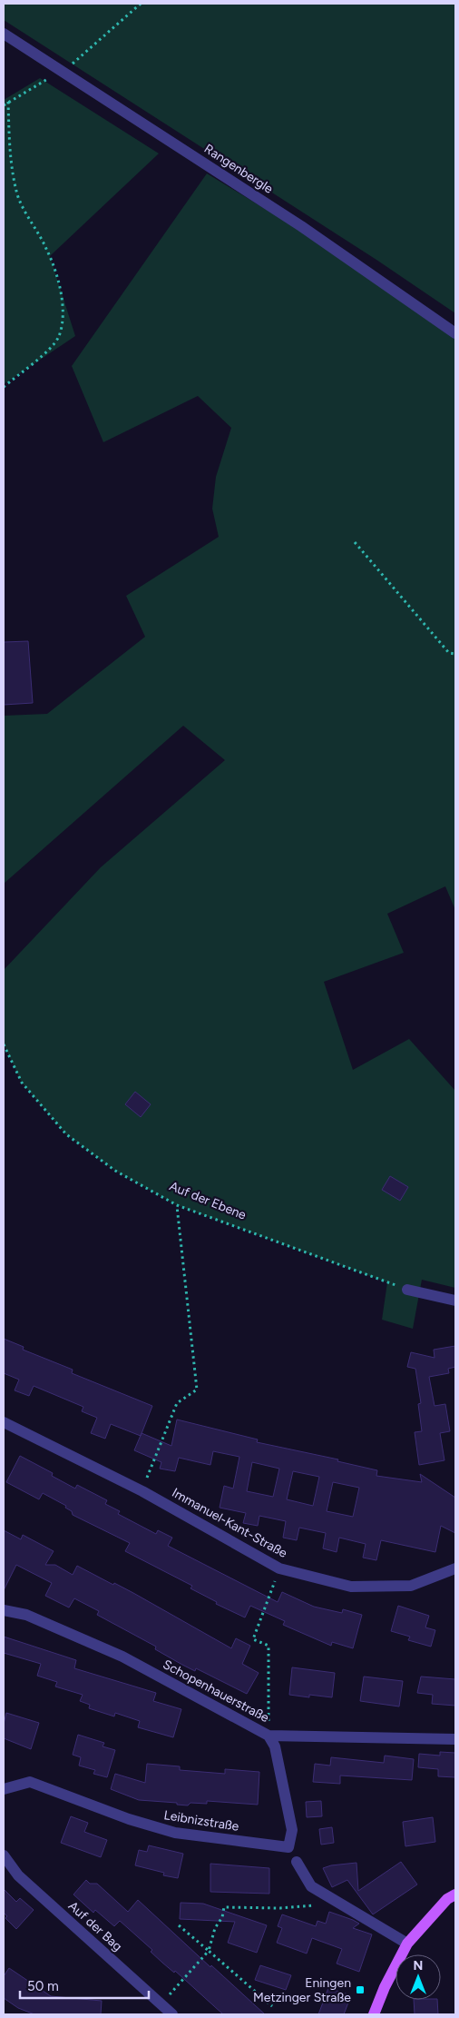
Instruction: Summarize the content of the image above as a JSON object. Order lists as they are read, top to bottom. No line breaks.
{"streets":{"street":["Rangenbergle","Immanuel-Kant-Straße","Schopenhauerstraße","Leibnizstraße","Auf der Bag"],"path":["Auf der Ebene"]},"crossings":[["Schopenhauerstraße","Leibnizstraße"]],"places":{"transit":["Eningen Metzinger Straße"]},"scale_bar":"50 m","north":"top"}
